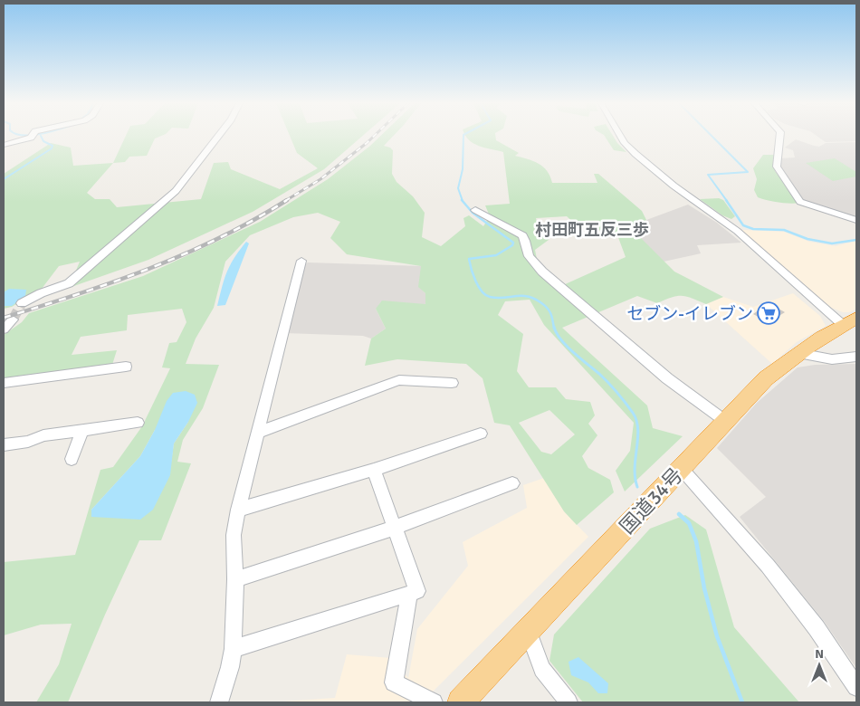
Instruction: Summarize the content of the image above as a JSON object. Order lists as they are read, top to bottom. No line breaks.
{"streets":{"highway":["国道34号"]},"districts":["村田町五反三歩"],"places":{"supermarket":["セブン-イレブン"]},"north":"top"}
